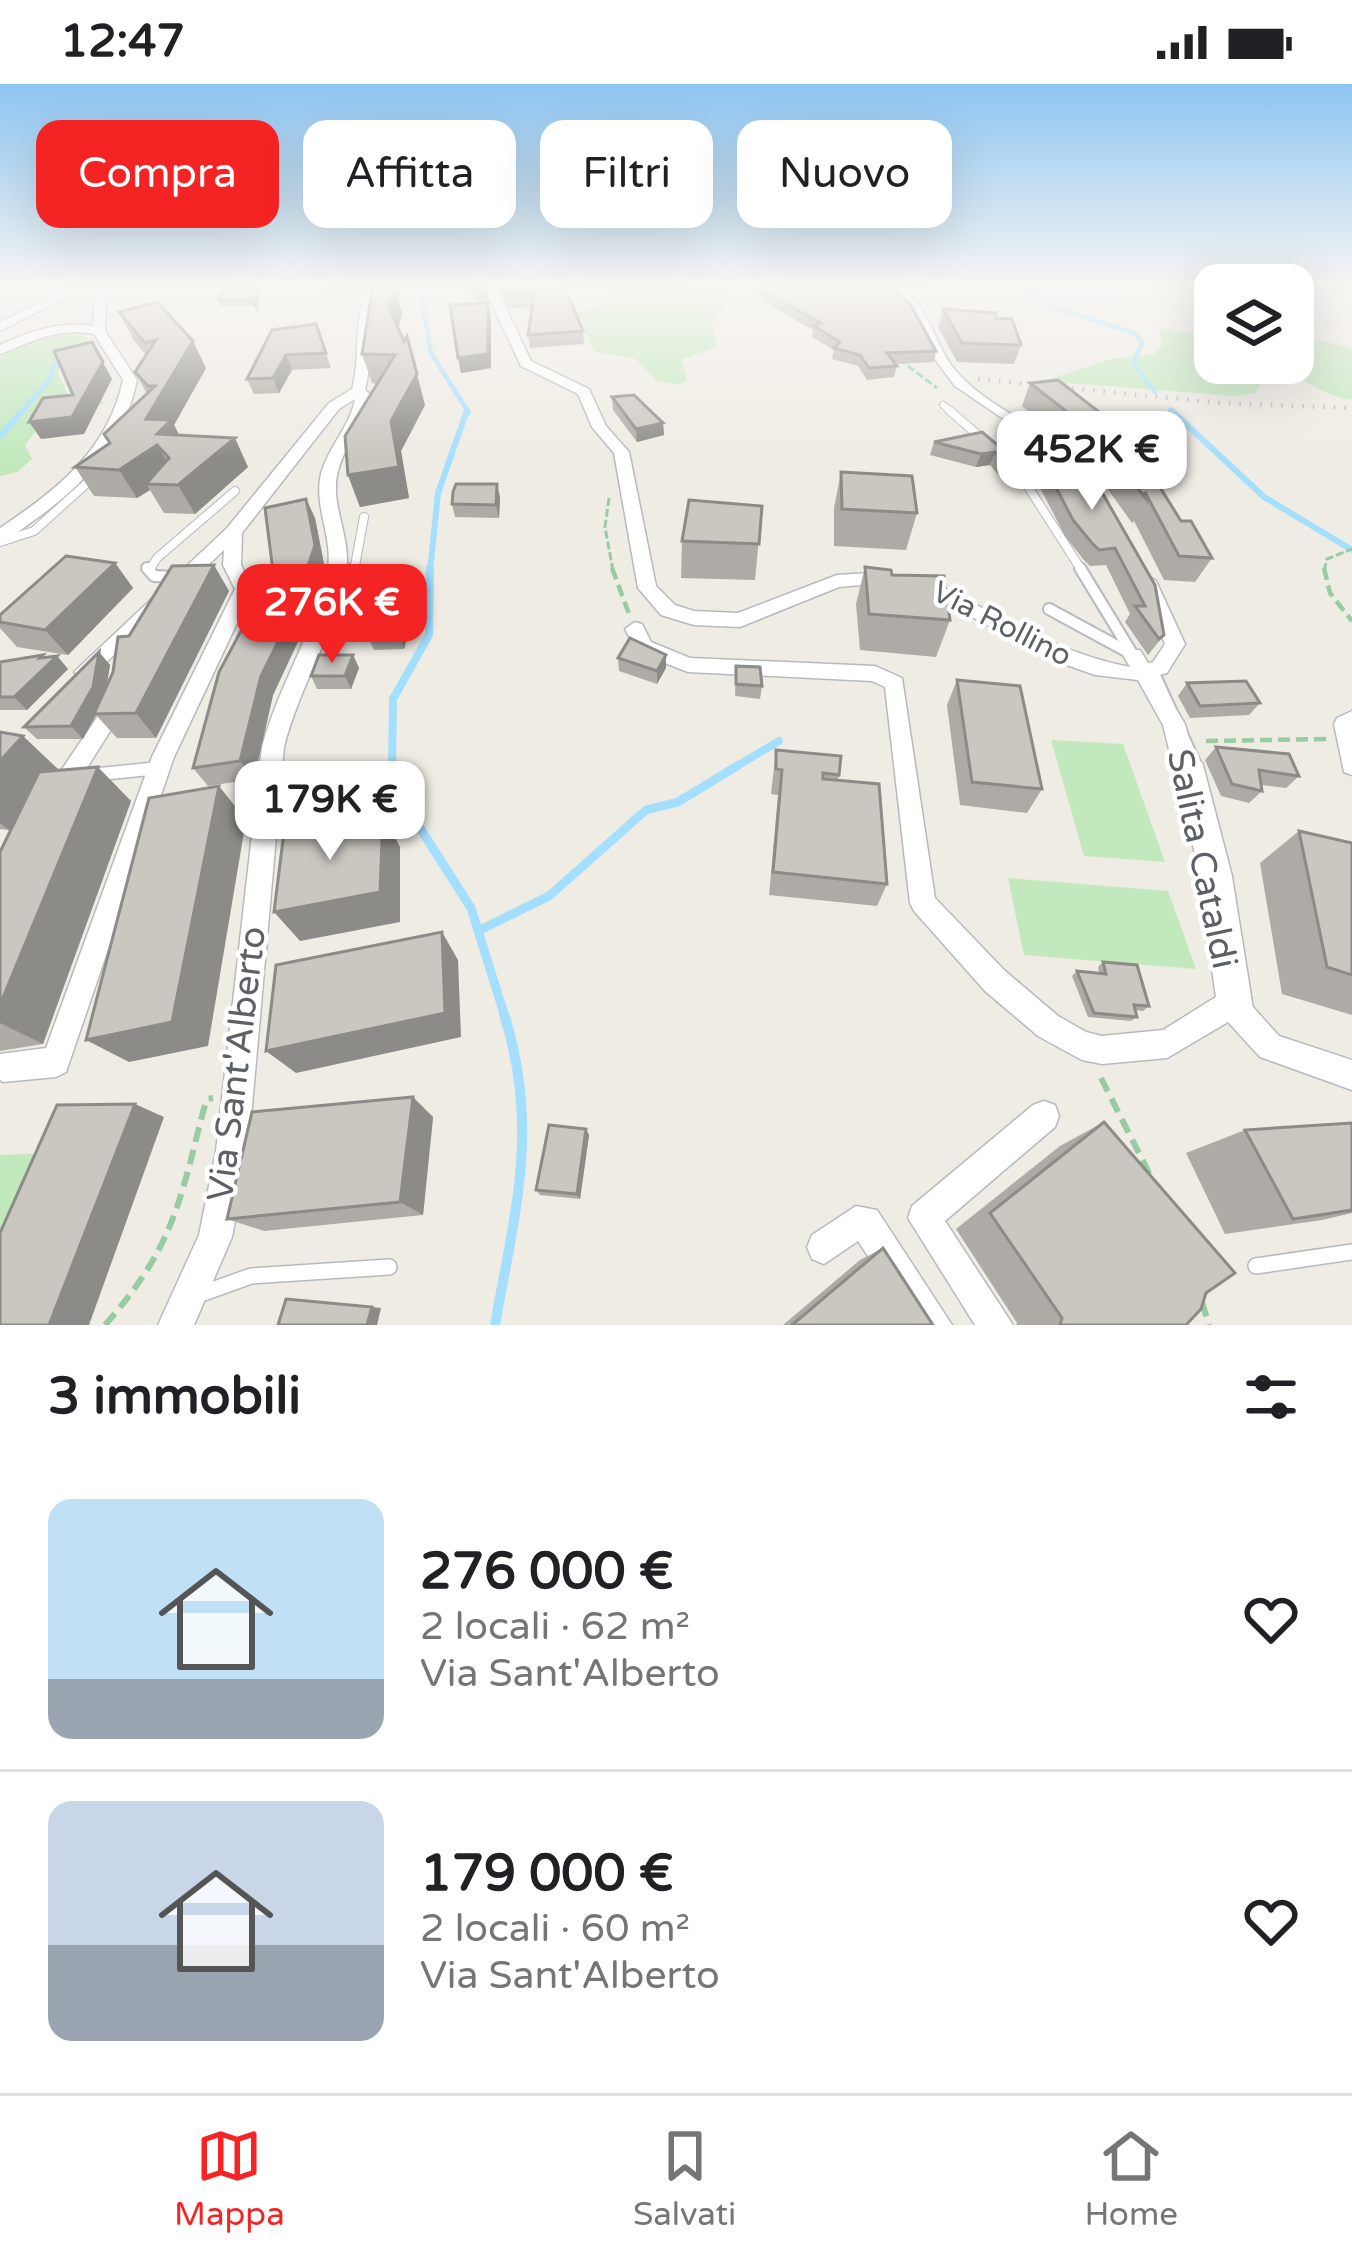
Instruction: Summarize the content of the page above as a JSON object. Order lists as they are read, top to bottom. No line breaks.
{"streets":{"street":["Via Rollino","Salita Cataldi","Via Sant'Alberto"]},"crossings":[["Via Rollino","Salita Cataldi"]],"page":{"status":"12:47","chip":["Compra","Affitta","Filtri","Nuovo"],"price":["452K €","276K €","179K €"],"heading":"3 immobili","list":[{"name":"276 000 €","note":"2 locali · 62 m² · Via Sant'Alberto"},{"name":"179 000 €","note":"2 locali · 60 m² · Via Sant'Alberto"}],"tabs":["Mappa","Salvati","Home"]}}
